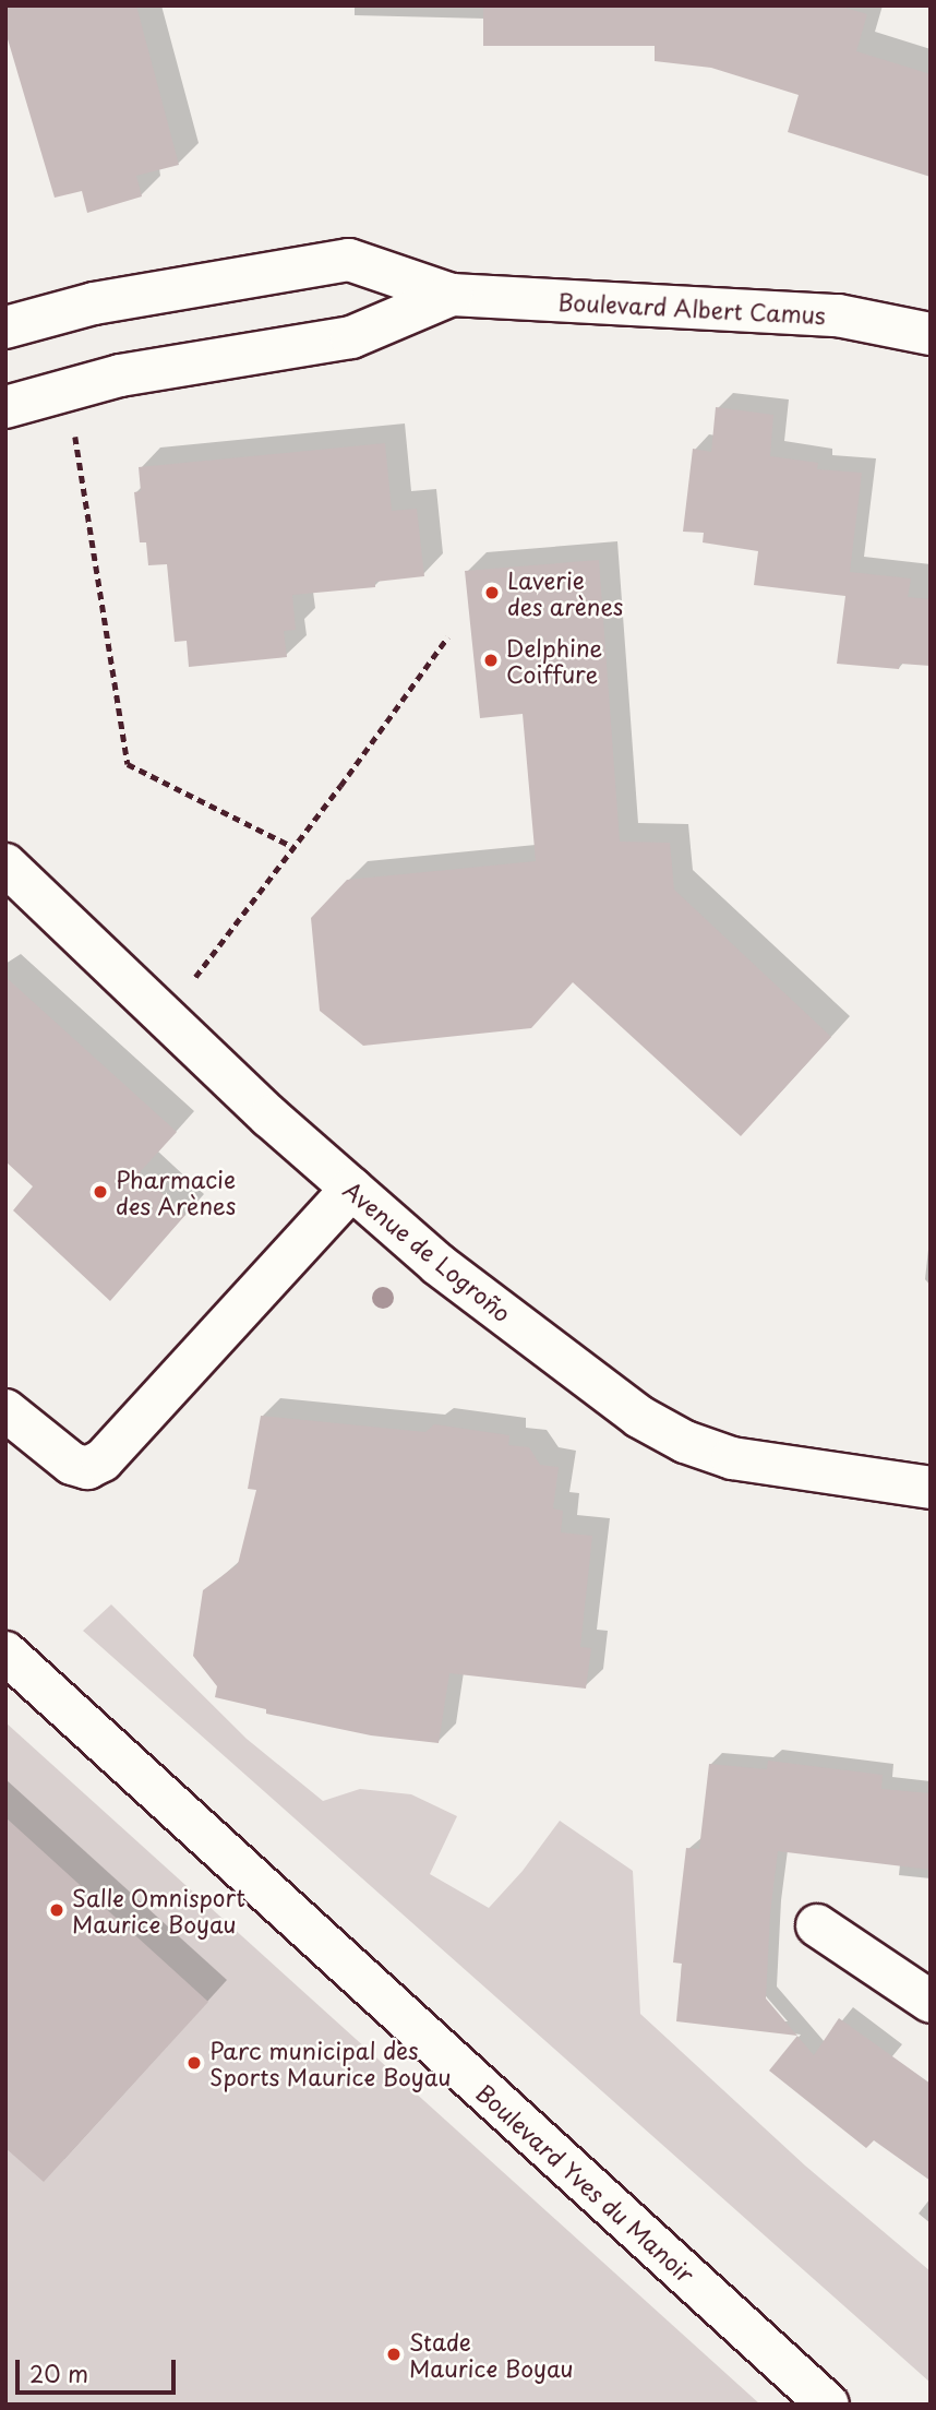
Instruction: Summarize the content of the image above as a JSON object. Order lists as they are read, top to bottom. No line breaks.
{"streets":{"street":["Boulevard Albert Camus","Avenue de Logroño","Boulevard Yves du Manoir"]},"places":["Laverie des arènes","Delphine Coiffure","Pharmacie des Arènes","Salle Omnisport Maurice Boyau","Parc municipal des Sports Maurice Boyau","Stade Maurice Boyau"],"scale_bar":"20 m"}
